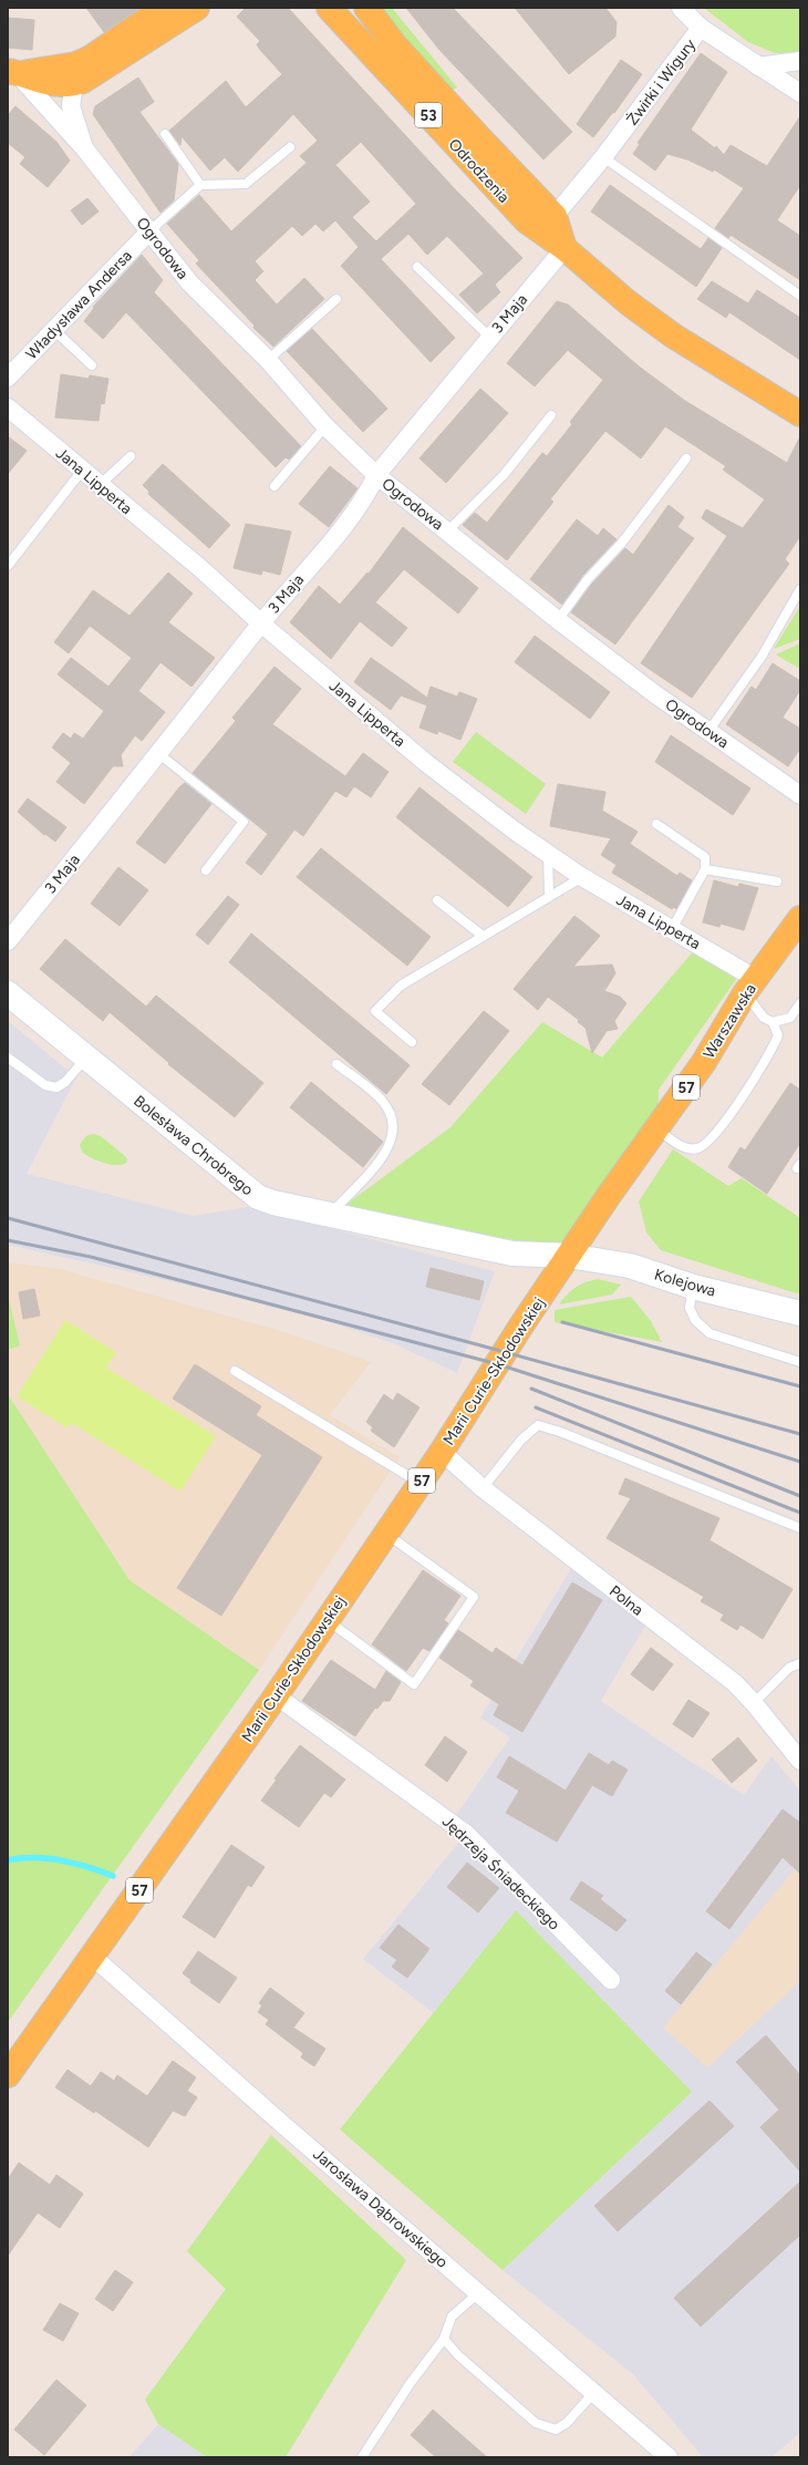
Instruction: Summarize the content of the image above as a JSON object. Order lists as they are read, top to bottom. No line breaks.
{"streets":{"main road":["53","Odrodzenia","Warszawska","57","Marii Curie-Skłodowskiej"],"street":["Żwirki i Wigury","Ogrodowa","Władysława Andersa","3 Maja","Jana Lipperta","Bolesława Chrobrego","Kolejowa","Polna","Jędrzeja Śniadeckiego","Jarosława Dąbrowskiego"]},"crossings":[["Żwirki i Wigury","Odrodzenia"],["Odrodzenia","3 Maja"],["Ogrodowa","Władysława Andersa"],["Ogrodowa","3 Maja"],["3 Maja","Jana Lipperta"],["Jana Lipperta","Warszawska"],["Warszawska","Bolesława Chrobrego"],["Warszawska","Kolejowa"],["Warszawska","Marii Curie-Skłodowskiej"],["Bolesława Chrobrego","Kolejowa"],["Bolesława Chrobrego","Marii Curie-Skłodowskiej"],["Kolejowa","Marii Curie-Skłodowskiej"],["Marii Curie-Skłodowskiej","Polna"],["Marii Curie-Skłodowskiej","Jędrzeja Śniadeckiego"],["Marii Curie-Skłodowskiej","Jarosława Dąbrowskiego"]]}
